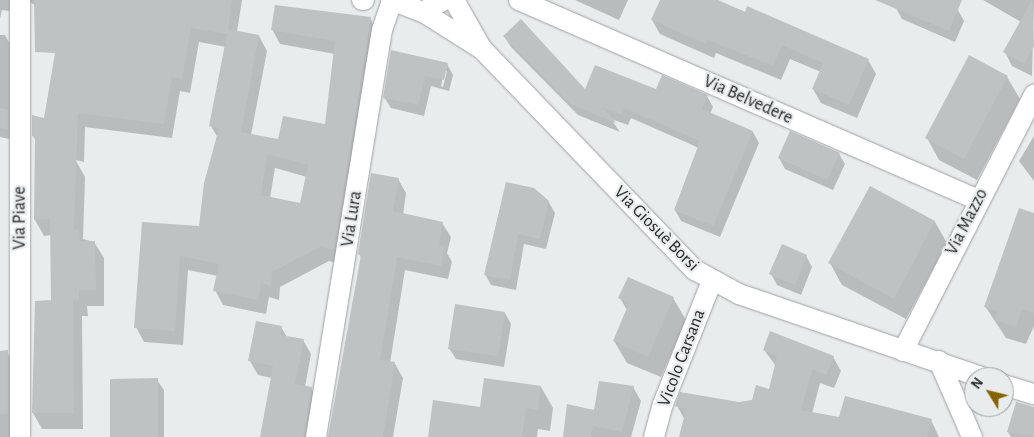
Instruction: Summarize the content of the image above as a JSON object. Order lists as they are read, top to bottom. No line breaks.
{"streets":{"street":["Via Belvedere","Via Piave","Via Lura","Via Mazzo","Via Giosuè Borsi","Vicolo Carsana"]},"crossings":[["Via Belvedere","Via Mazzo"],["Via Lura","Via Giosuè Borsi"],["Via Mazzo","Via Giosuè Borsi"],["Via Giosuè Borsi","Vicolo Carsana"]],"north":"top left"}
